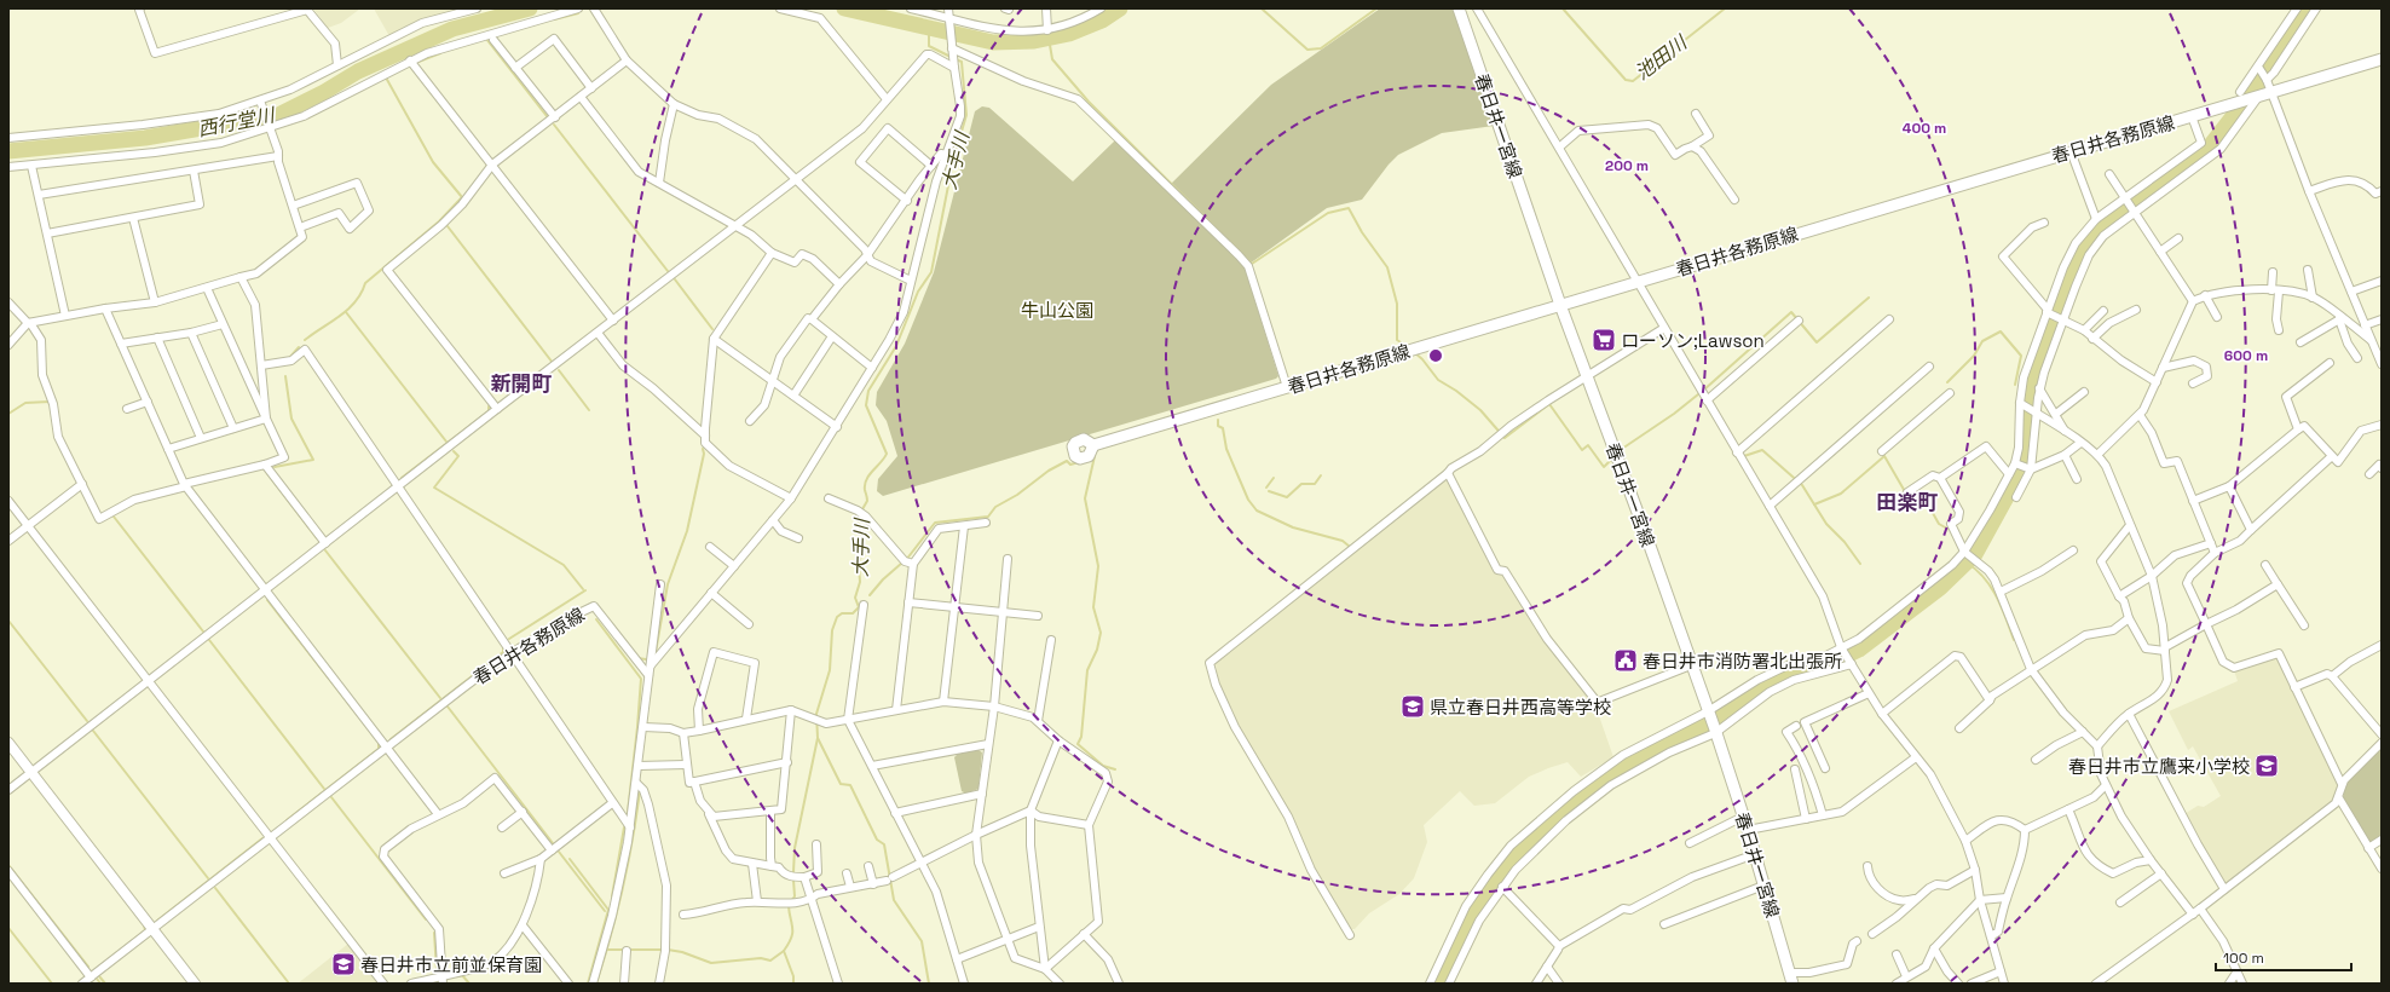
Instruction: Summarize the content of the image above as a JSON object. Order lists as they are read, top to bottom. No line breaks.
{"streets":{"main road":["春日井一宮線","春日井各務原線"]},"crossings":[["春日井一宮線","春日井各務原線"]],"districts":["新開町","田楽町"],"water":["池田川","西行堂川","大手川"],"parks":["牛山公園"],"places":{"supermarket":["ローソン;Lawson"],"public building":["春日井市消防署北出張所"],"school or university":["県立春日井西高等学校","春日井市立鷹来小学校","春日井市立前並保育園"]},"scale_bar":"100 m","rings":["400 m","200 m","600 m"]}
